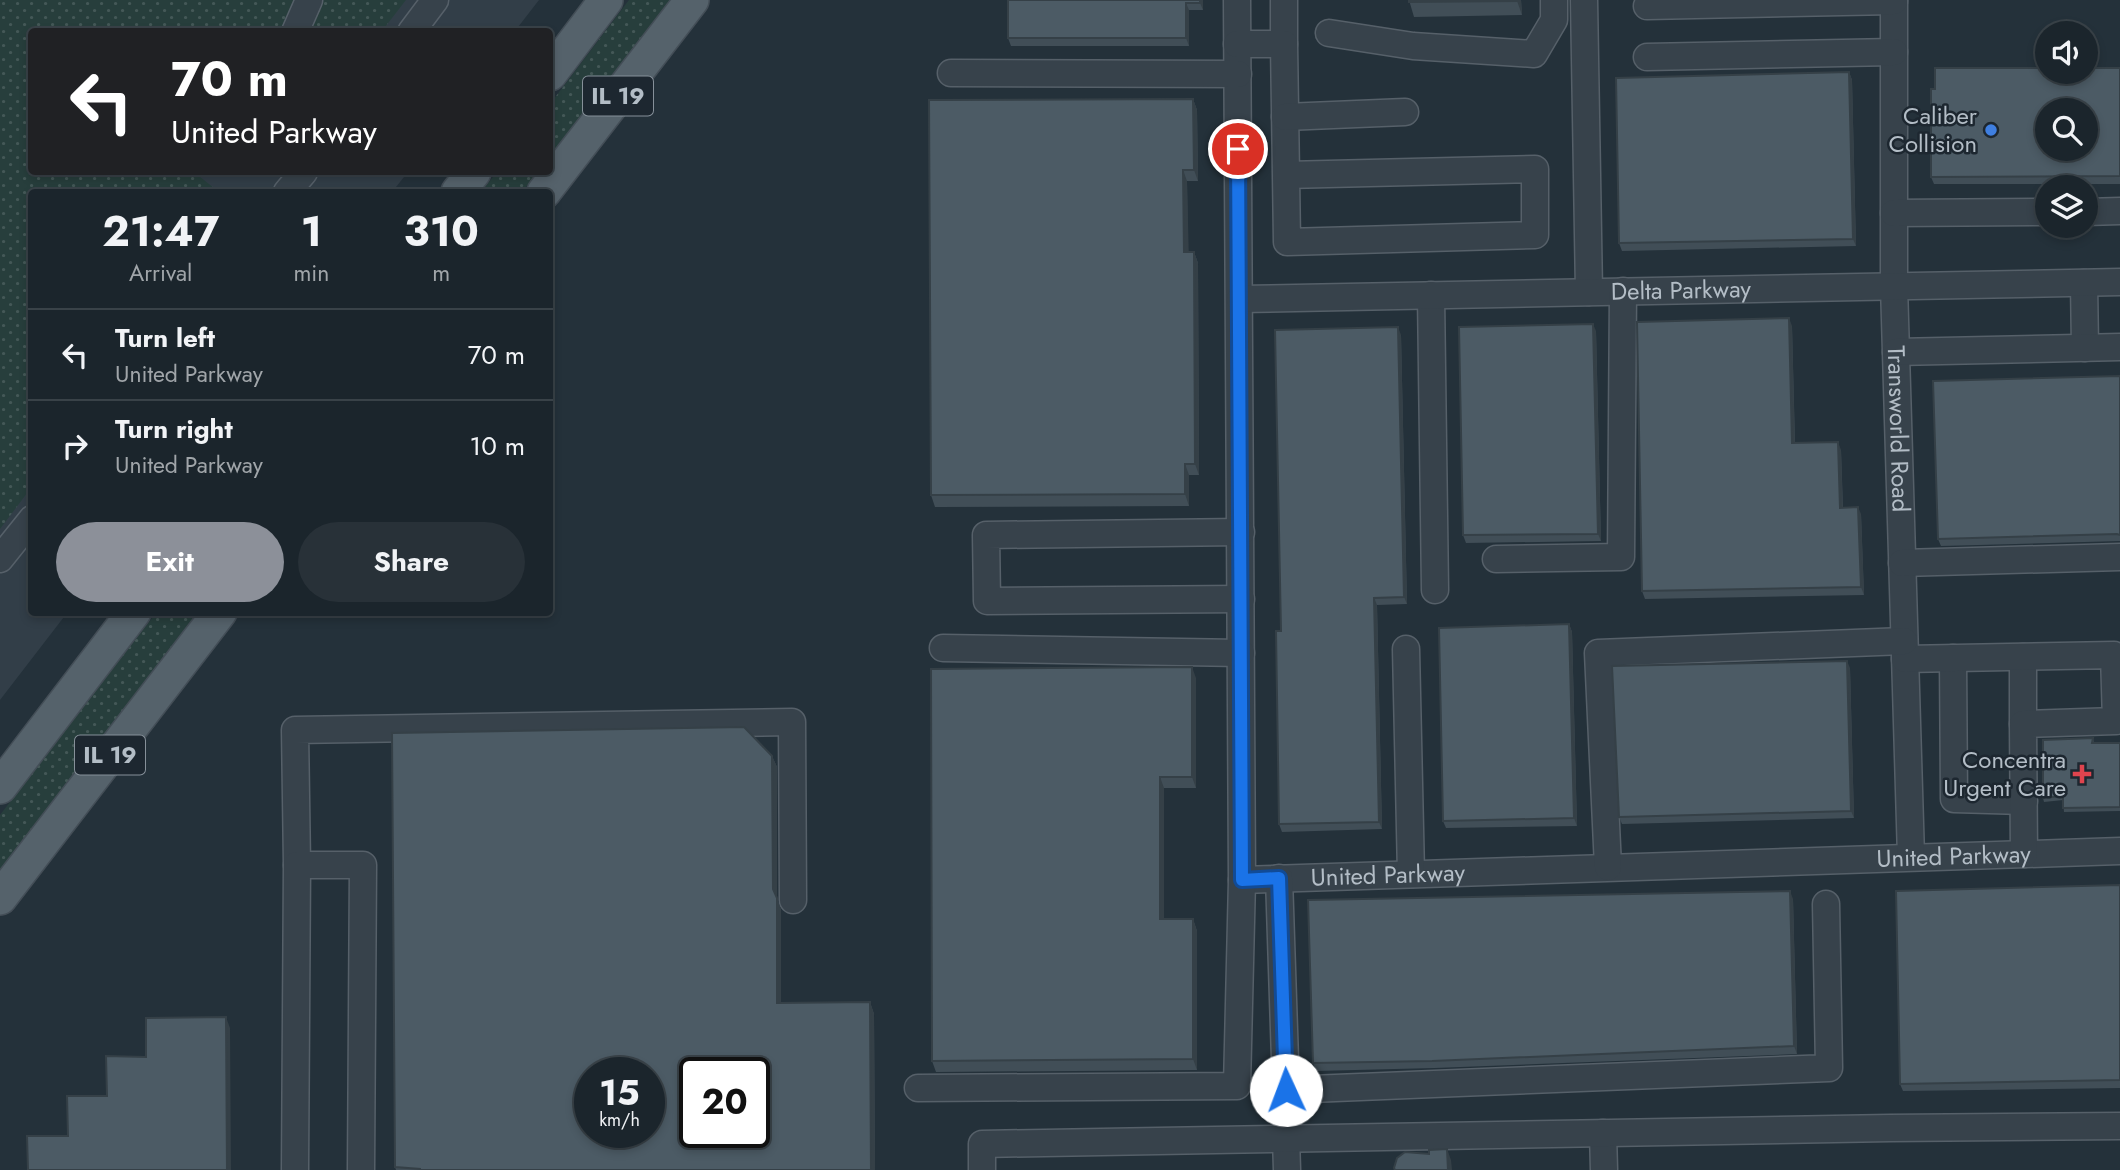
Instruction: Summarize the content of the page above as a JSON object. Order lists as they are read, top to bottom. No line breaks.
{"streets":{"main road":["IL 19"],"street":["Delta Parkway","Transworld Road","United Parkway"]},"crossings":[["Delta Parkway","Transworld Road"],["Transworld Road","United Parkway"]],"places":{"other":["Caliber Collision"],"health":["Concentra Urgent Care"]},"page":{"turn":["70 m","United Parkway"],"eta":["21:47","Arrival","1","min","310","m"],"list":[{"name":"Turn left","note":"United Parkway","value":"70 m"},{"name":"Turn right","note":"United Parkway","value":"10 m"}],"buttons":["Exit","Share"],"speed":"15 km/h","limit":"20"}}
